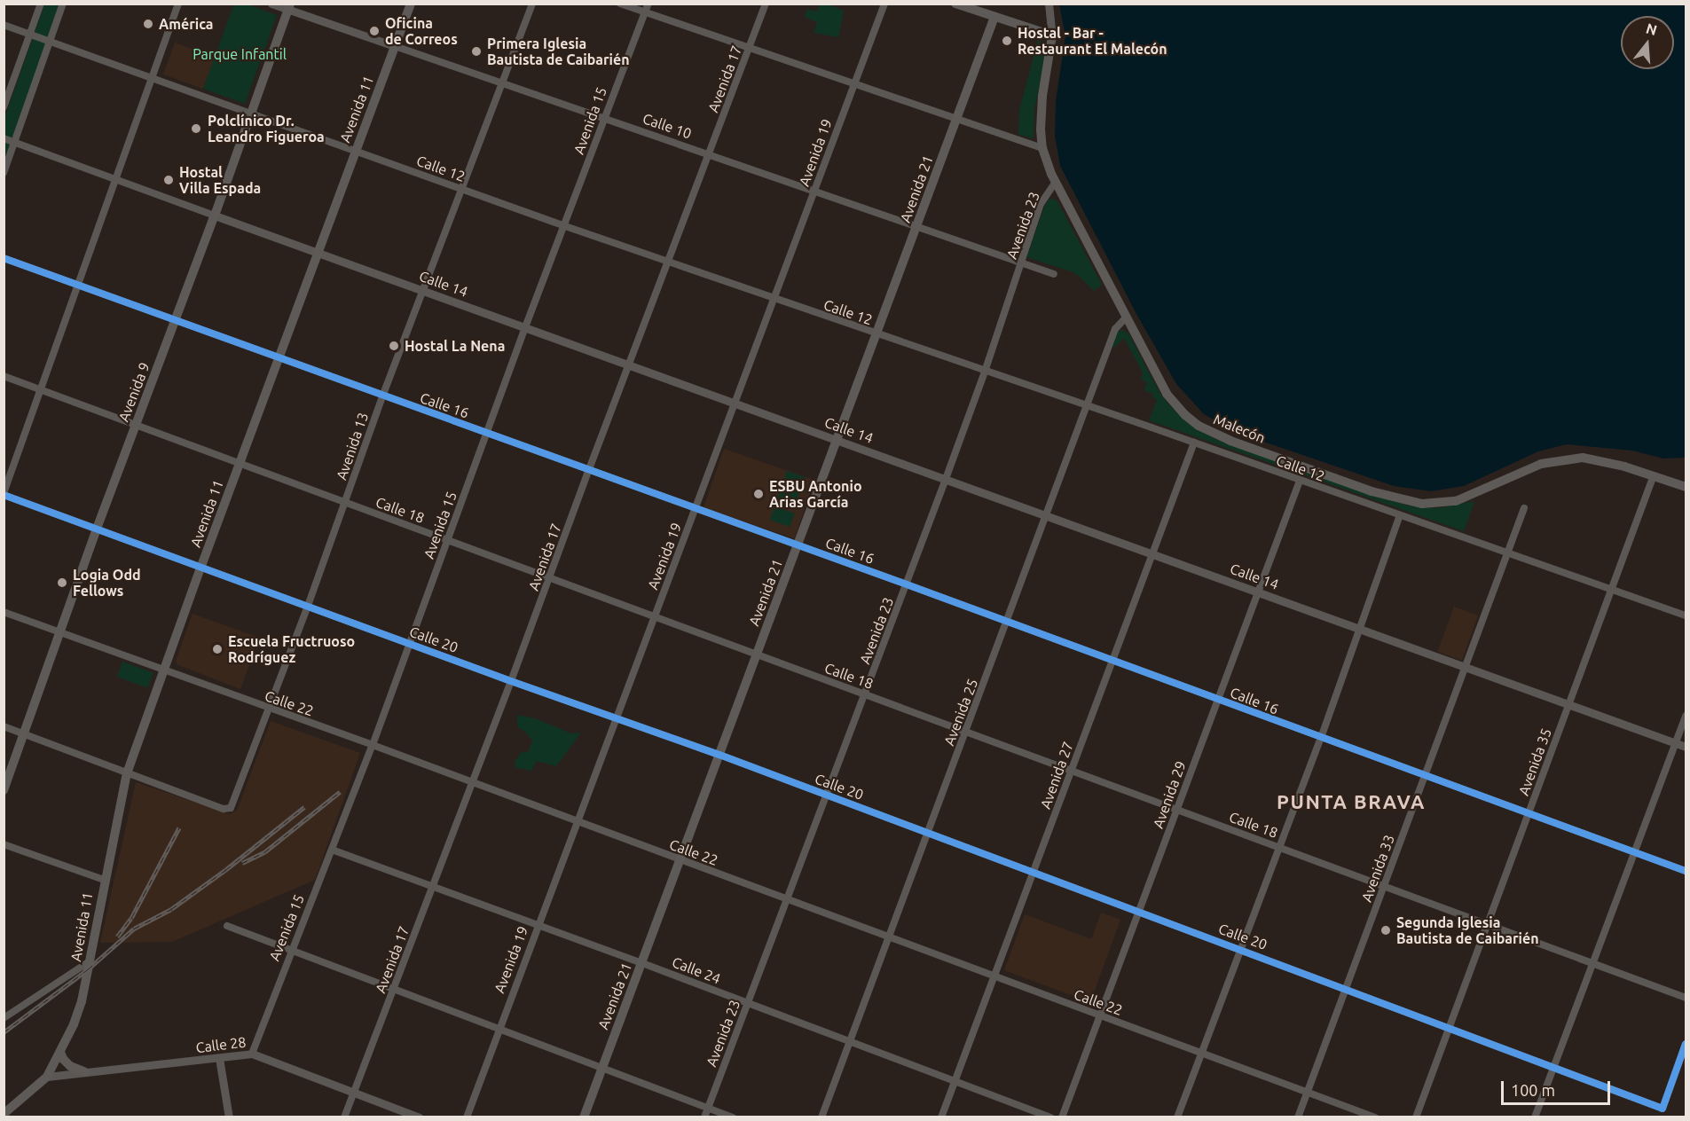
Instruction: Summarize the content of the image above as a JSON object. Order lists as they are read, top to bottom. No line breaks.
{"streets":{"main road":["Avenida 11","Avenida 21","Avenida 9","Malecón"],"street":["Avenida 17","Avenida 15","Calle 10","Avenida 19","Calle 12","Avenida 23","Calle 14","Calle 16","Avenida 13","Calle 18","Calle 20","Calle 22","Avenida 25","Avenida 35","Avenida 27","Avenida 29","Avenida 33","Calle 24","Calle 28"]},"crossings":[["Avenida 17","Calle 10"],["Avenida 17","Calle 12"],["Avenida 17","Calle 14"],["Avenida 17","Calle 16"],["Avenida 17","Calle 18"],["Avenida 17","Calle 20"],["Avenida 17","Calle 22"],["Avenida 17","Calle 24"],["Avenida 17","Calle 28"],["Avenida 11","Calle 10"],["Avenida 11","Calle 12"],["Avenida 11","Calle 14"],["Avenida 11","Calle 16"],["Avenida 11","Avenida 13"],["Avenida 11","Calle 18"],["Avenida 11","Calle 20"],["Avenida 11","Calle 22"],["Avenida 11","Calle 28"],["Avenida 15","Calle 10"],["Avenida 15","Calle 12"],["Avenida 15","Calle 14"],["Avenida 15","Calle 16"],["Avenida 15","Calle 18"],["Avenida 15","Calle 20"],["Avenida 15","Calle 22"],["Avenida 15","Calle 24"],["Avenida 15","Calle 28"],["Calle 10","Avenida 19"],["Calle 10","Avenida 21"],["Calle 10","Avenida 23"],["Calle 10","Avenida 9"],["Calle 10","Avenida 13"],["Avenida 19","Calle 12"],["Avenida 19","Calle 14"],["Avenida 19","Calle 16"],["Avenida 19","Calle 18"],["Avenida 19","Calle 20"],["Avenida 19","Calle 22"],["Avenida 19","Calle 24"],["Calle 12","Avenida 21"],["Calle 12","Avenida 23"],["Calle 12","Avenida 9"],["Calle 12","Avenida 13"],["Calle 12","Avenida 25"],["Calle 12","Avenida 35"],["Calle 12","Avenida 27"],["Calle 12","Avenida 29"],["Calle 12","Avenida 33"],["Avenida 21","Calle 14"],["Avenida 21","Calle 16"],["Avenida 21","Calle 18"],["Avenida 21","Calle 20"],["Avenida 21","Calle 22"],["Avenida 21","Calle 24"],["Avenida 23","Calle 14"],["Avenida 23","Calle 16"],["Avenida 23","Malecón"],["Avenida 23","Calle 18"],["Avenida 23","Calle 20"],["Avenida 23","Calle 22"],["Avenida 23","Calle 24"],["Calle 14","Avenida 9"],["Calle 14","Avenida 13"],["Calle 14","Avenida 25"],["Calle 14","Avenida 35"],["Calle 14","Avenida 27"],["Calle 14","Avenida 29"],["Calle 14","Avenida 33"],["Avenida 9","Calle 16"],["Avenida 9","Calle 18"],["Avenida 9","Calle 20"],["Avenida 9","Calle 22"],["Calle 16","Avenida 13"],["Calle 16","Avenida 25"],["Calle 16","Avenida 35"],["Calle 16","Avenida 27"],["Calle 16","Avenida 29"],["Calle 16","Avenida 33"],["Malecón","Avenida 25"],["Malecón","Avenida 35"],["Avenida 13","Calle 18"],["Avenida 13","Calle 20"],["Avenida 13","Calle 22"],["Calle 18","Avenida 25"],["Calle 18","Avenida 35"],["Calle 18","Avenida 27"],["Calle 18","Avenida 29"],["Calle 18","Avenida 33"],["Calle 20","Avenida 25"],["Calle 20","Avenida 35"],["Calle 20","Avenida 27"],["Calle 20","Avenida 29"],["Calle 20","Avenida 33"],["Calle 22","Avenida 25"],["Calle 22","Avenida 27"],["Calle 22","Avenida 29"],["Calle 22","Avenida 33"],["Avenida 25","Calle 24"],["Avenida 27","Calle 24"]],"districts":["PUNTA BRAVA"],"parks":["Parque Infantil"],"places":["América","Oficina de Correos","Hostal - Bar - Restaurant El Malecón","Primera Iglesia Bautista de Caibarién","Polclínico Dr. Leandro Figueroa","Hostal Villa Espada","Hostal La Nena","ESBU Antonio Arias García","Logia Odd Fellows","Escuela Fructruoso Rodríguez","Segunda Iglesia Bautista de Caibarién"],"scale_bar":"100 m","north":"top"}
